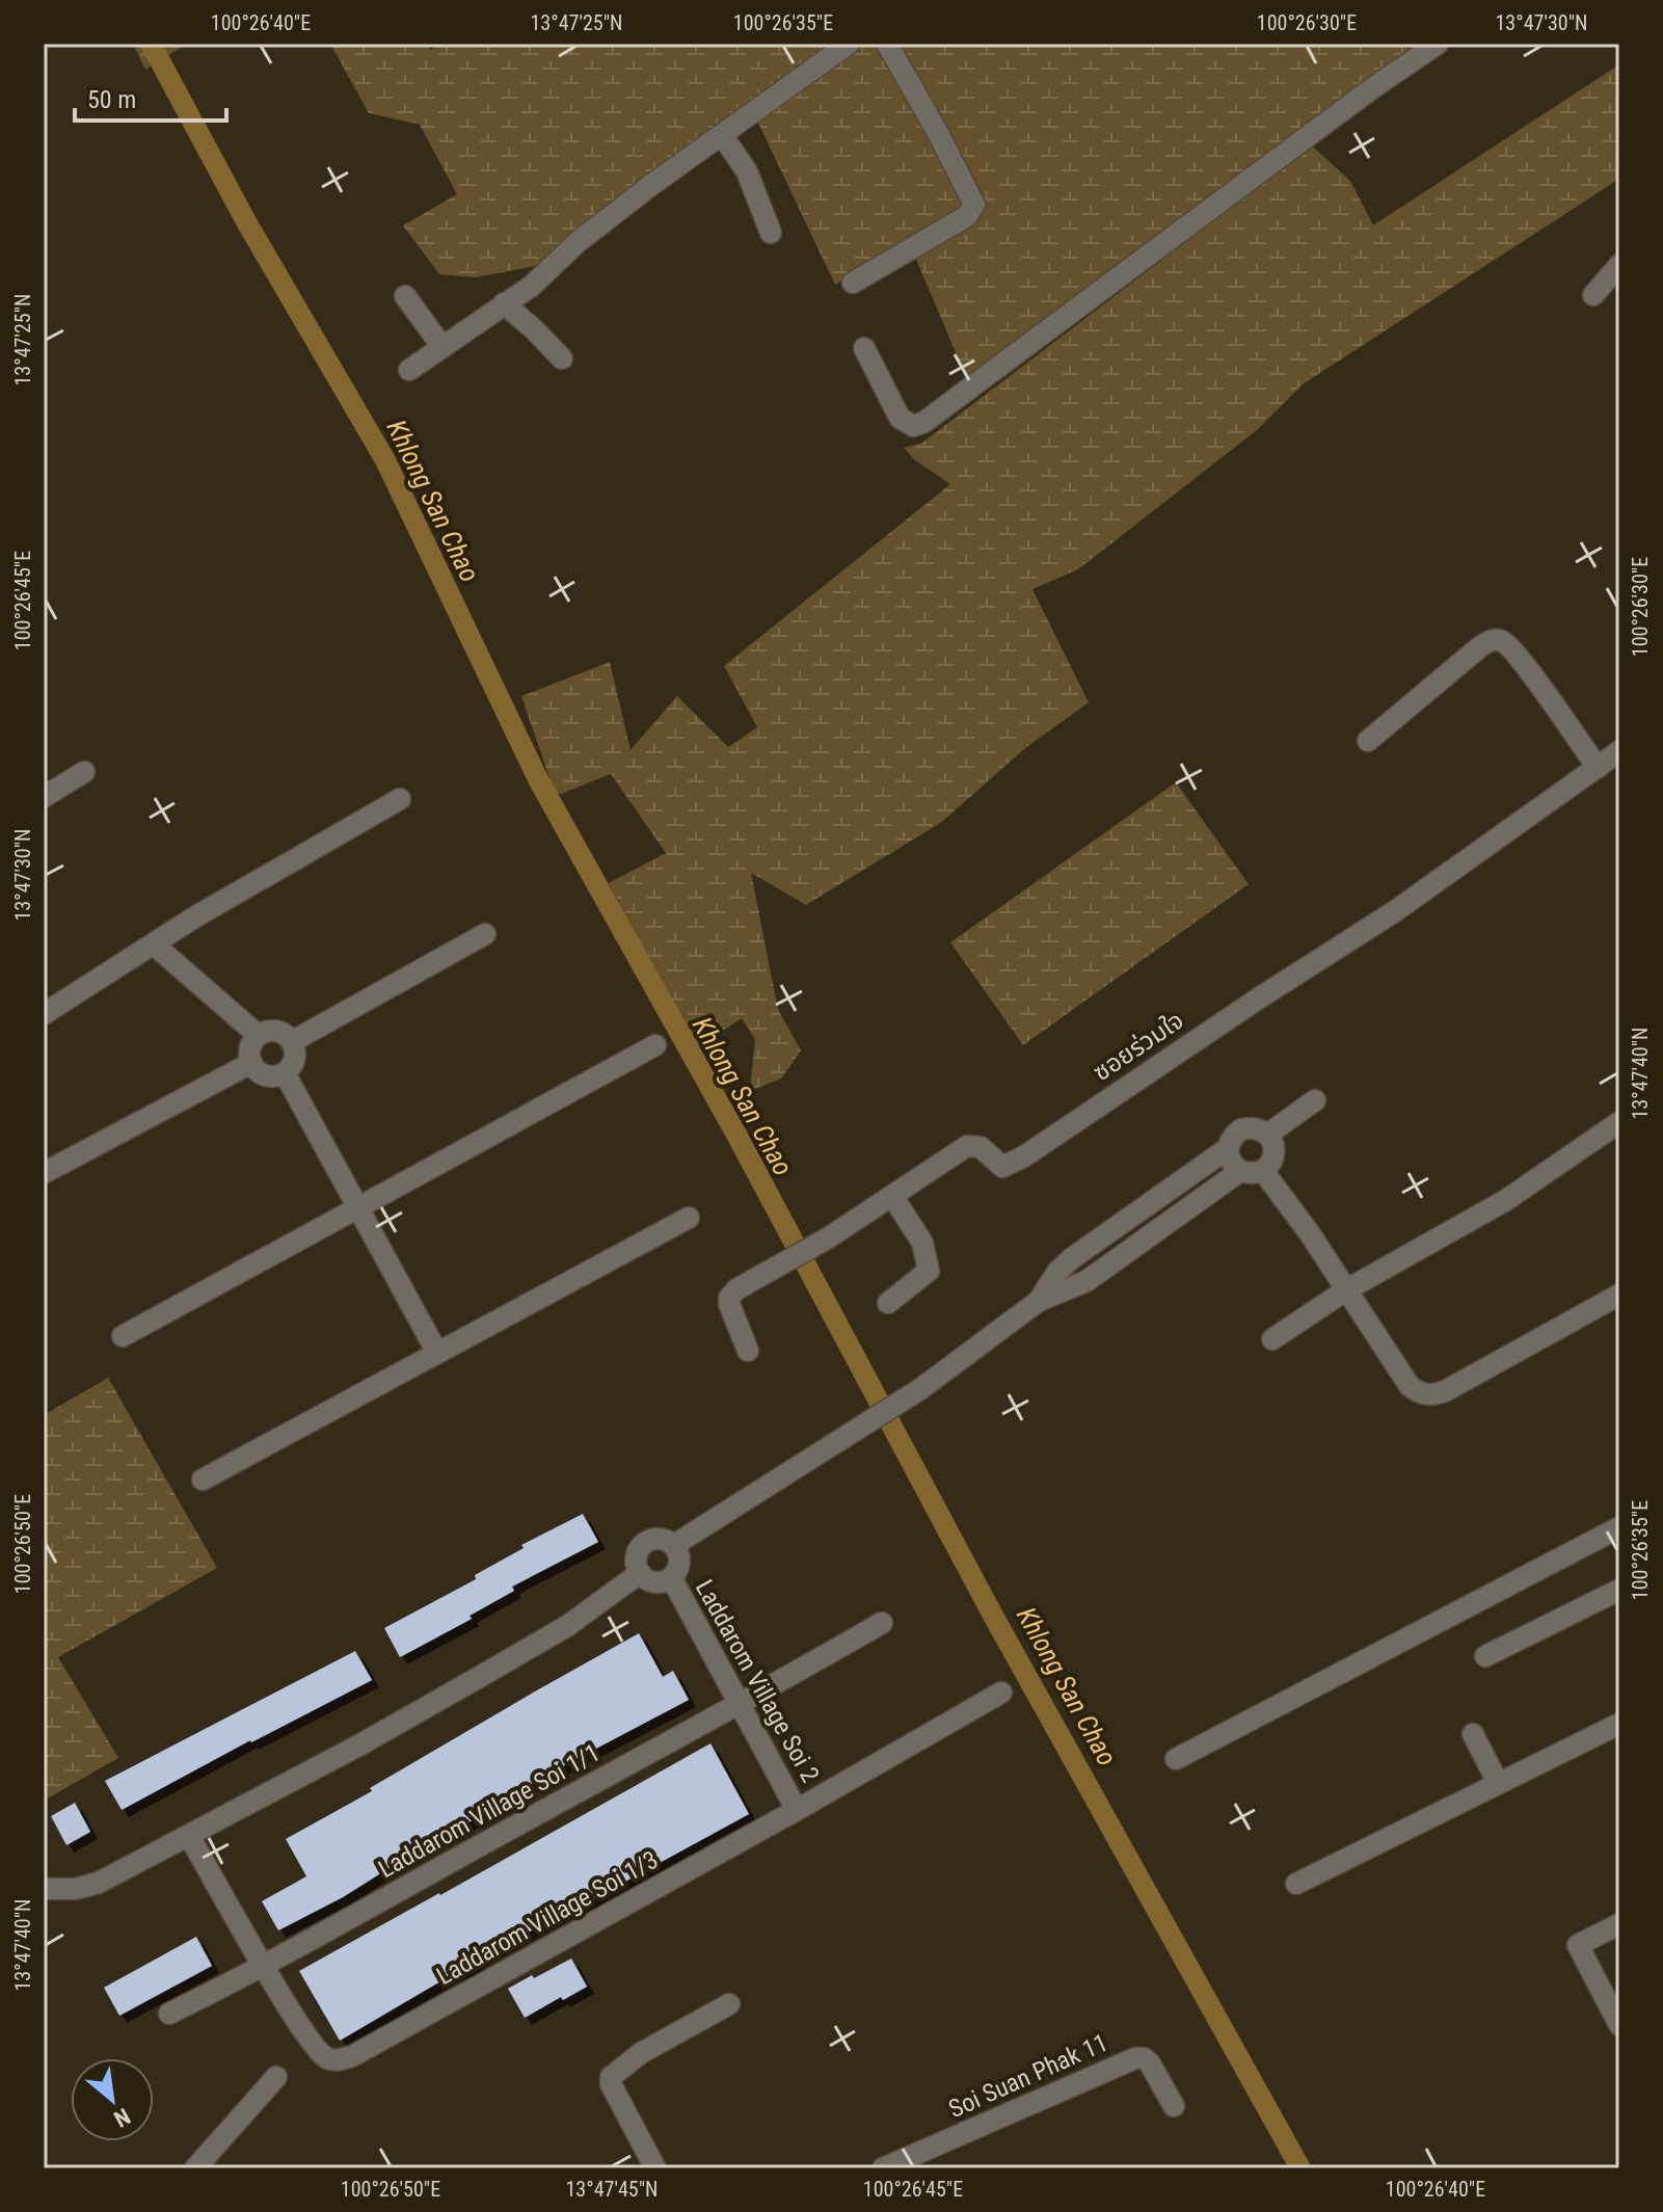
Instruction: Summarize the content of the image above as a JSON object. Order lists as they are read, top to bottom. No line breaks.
{"streets":{"street":["ซอยร่วมใจ","Laddarom Village Soi 2","Laddarom Village Soi 1/1","Laddarom Village Soi 1/3","Soi Suan Phak 11"]},"crossings":[["Laddarom Village Soi 2","Laddarom Village Soi 1/1"],["Laddarom Village Soi 2","Laddarom Village Soi 1/3"],["Laddarom Village Soi 1/1","Laddarom Village Soi 1/3"]],"water":["Khlong San Chao"],"scale_bar":"50 m","north":"bottom right","coordinates":["100°26'40\"E","13°47'25\"N","100°26'35\"E","100°26'30\"E","13°47'30\"N","100°26'45\"E","13°47'40\"N","100°26'50\"E","13°47'45\"N"]}
